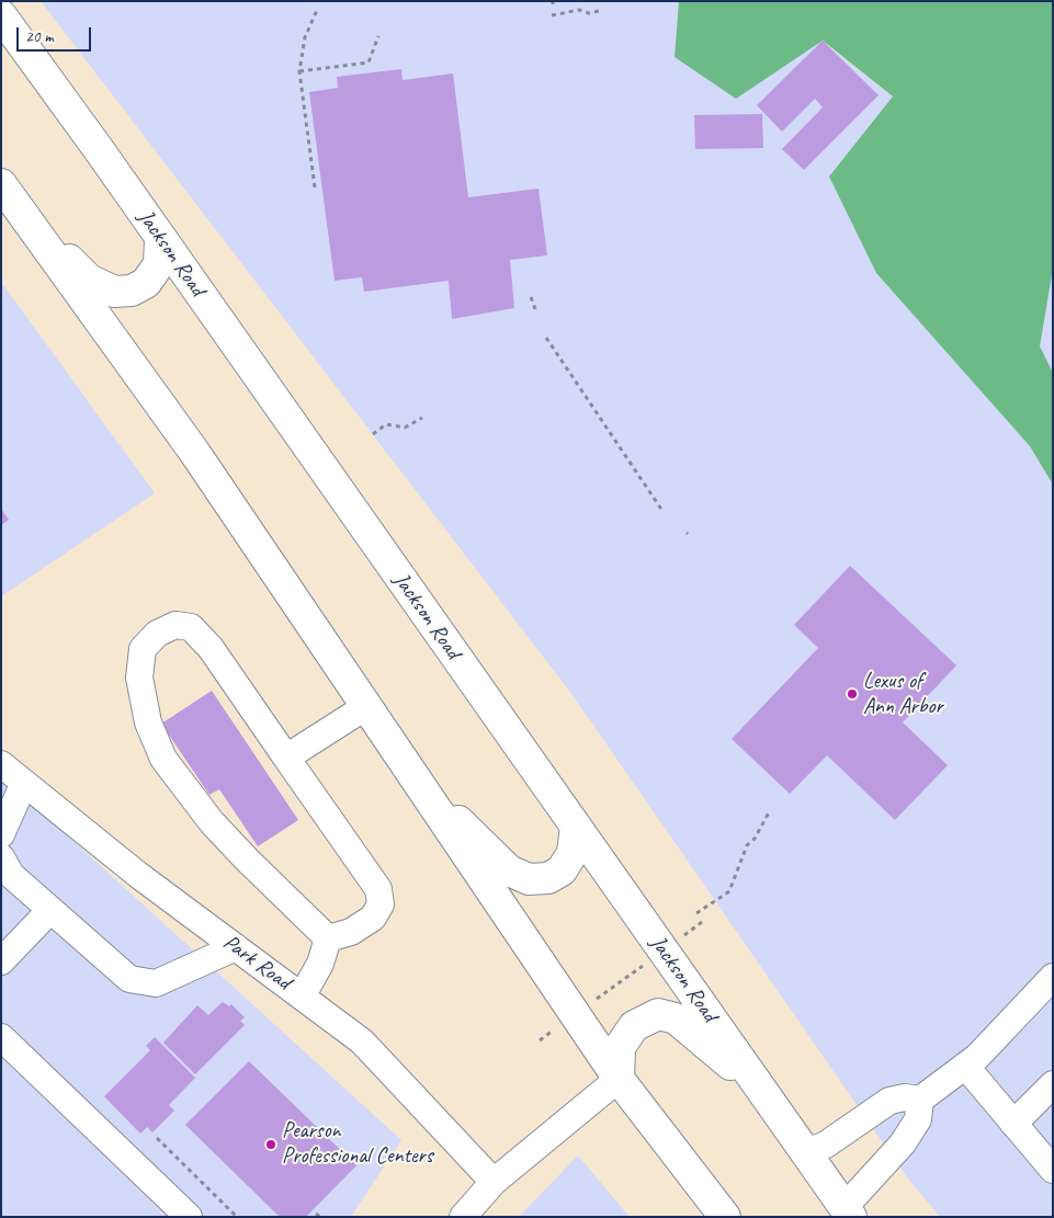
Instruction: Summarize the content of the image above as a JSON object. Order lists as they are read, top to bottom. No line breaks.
{"streets":{"main road":["Jackson Road"],"street":["Park Road"]},"places":["Lexus of Ann Arbor","Pearson Professional Centers"],"scale_bar":"20 m"}
